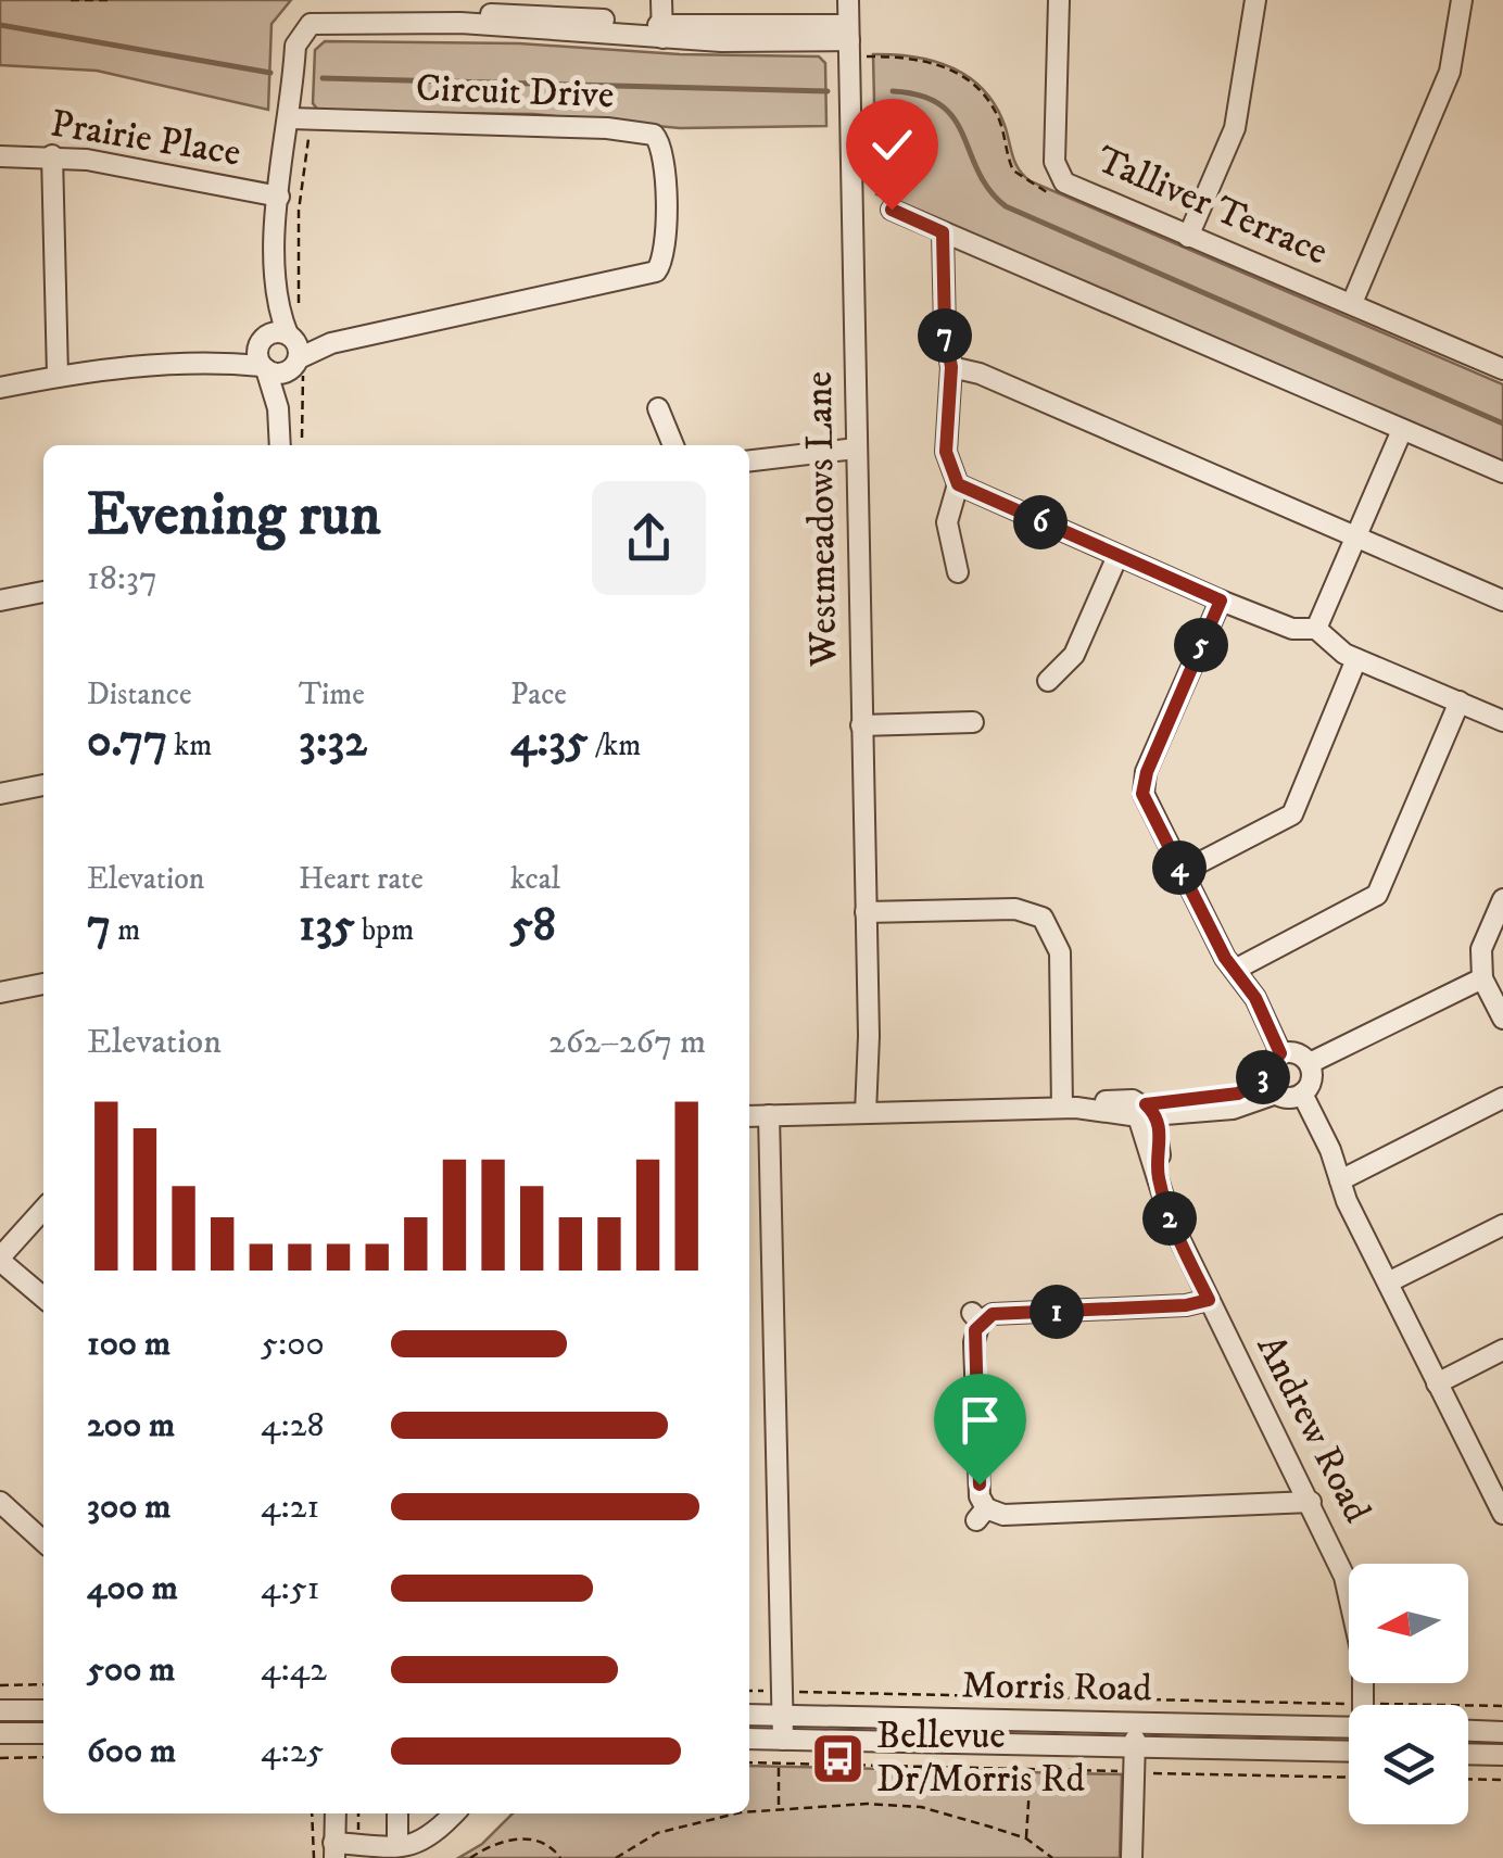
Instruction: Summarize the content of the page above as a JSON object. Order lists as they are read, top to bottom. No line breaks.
{"streets":{"street":["Circuit Drive","Prairie Place","Talliver Terrace","Westmeadows Lane","Andrew Road","Morris Road"]},"places":{"bus stop":["Bellevue Dr/Morris Rd"]},"north":"left","page":{"pins":["7","6","5","4","3","2","1"],"heading":["Evening run","18:37"],"stats":[["Distance","0.77 km"],["Time","3:32"],["Pace","4:35 /km"],["Elevation","7 m"],["Heart rate","135 bpm"],["kcal","58"]],"chart":["Elevation","262–267 m"],"list":[{"name":"100 m","note":"5:00"},{"name":"200 m","note":"4:28"},{"name":"300 m","note":"4:21"},{"name":"400 m","note":"4:51"},{"name":"500 m","note":"4:42"},{"name":"600 m","note":"4:25"}]}}
